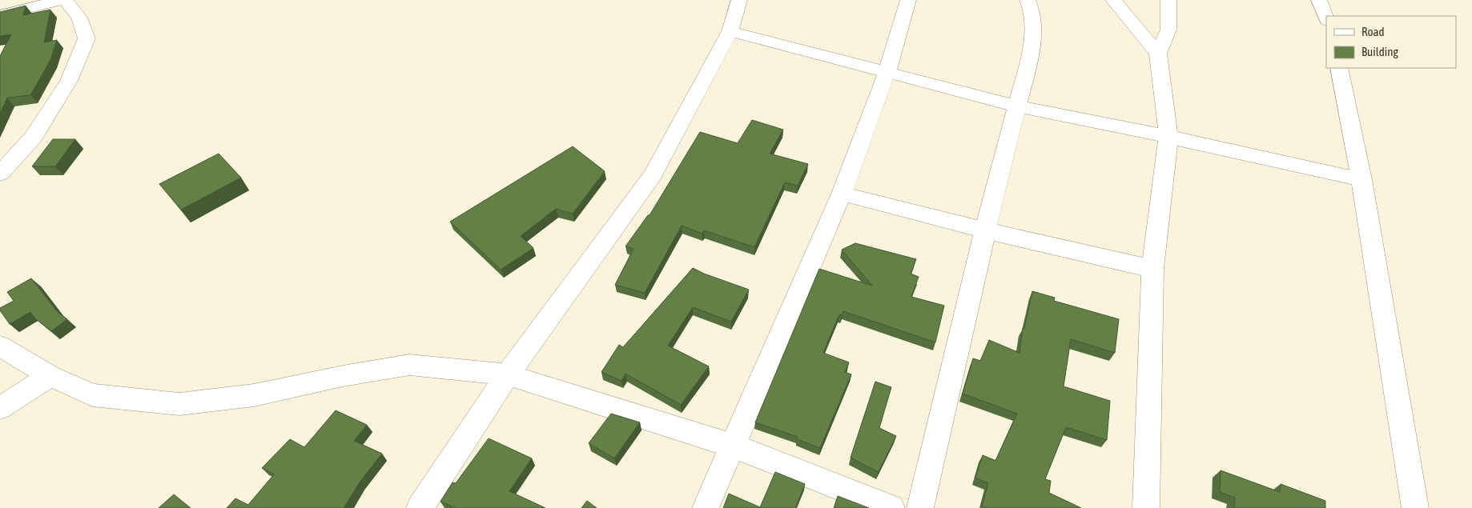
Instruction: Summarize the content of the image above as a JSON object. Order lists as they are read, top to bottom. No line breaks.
{"legend":["Road","Building"]}
